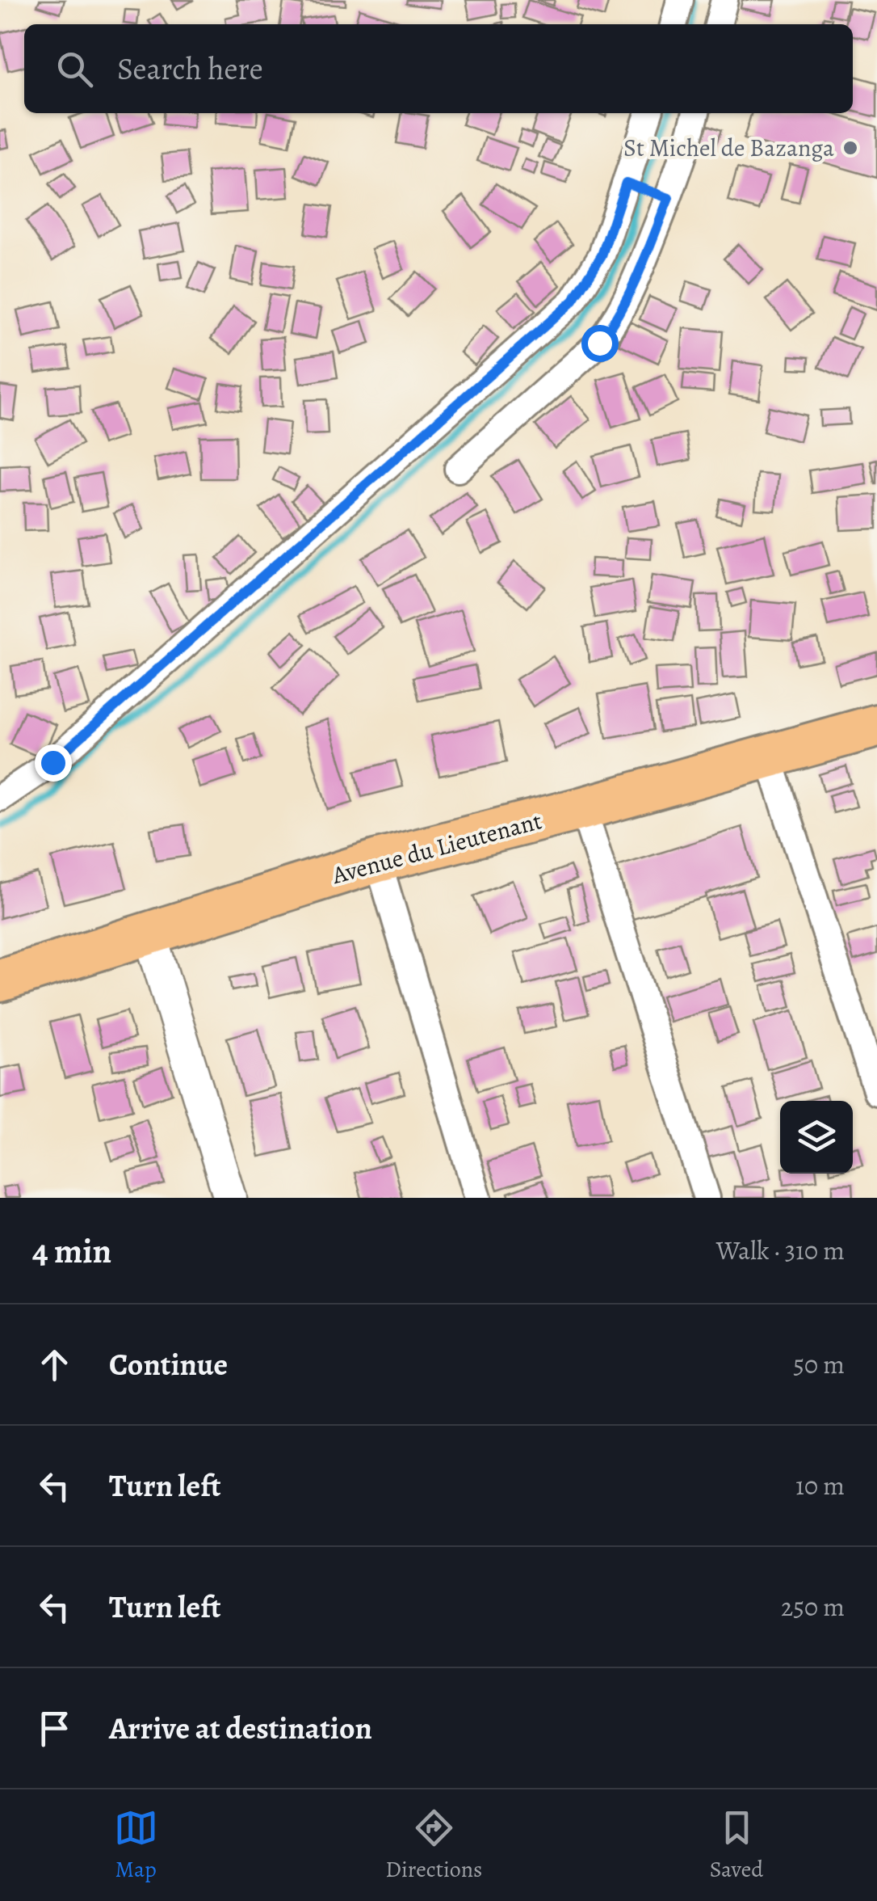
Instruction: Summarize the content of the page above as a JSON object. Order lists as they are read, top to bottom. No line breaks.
{"streets":{"main road":["Avenue du Lieutenant"]},"places":["St Michel de Bazanga"],"page":{"search":"Search here","heading":["4 min","Walk · 310 m"],"list":[["Continue","50 m"],["Turn left","10 m"],["Turn left","250 m"],"Arrive at destination"],"nav":["Map","Directions","Saved"]}}
